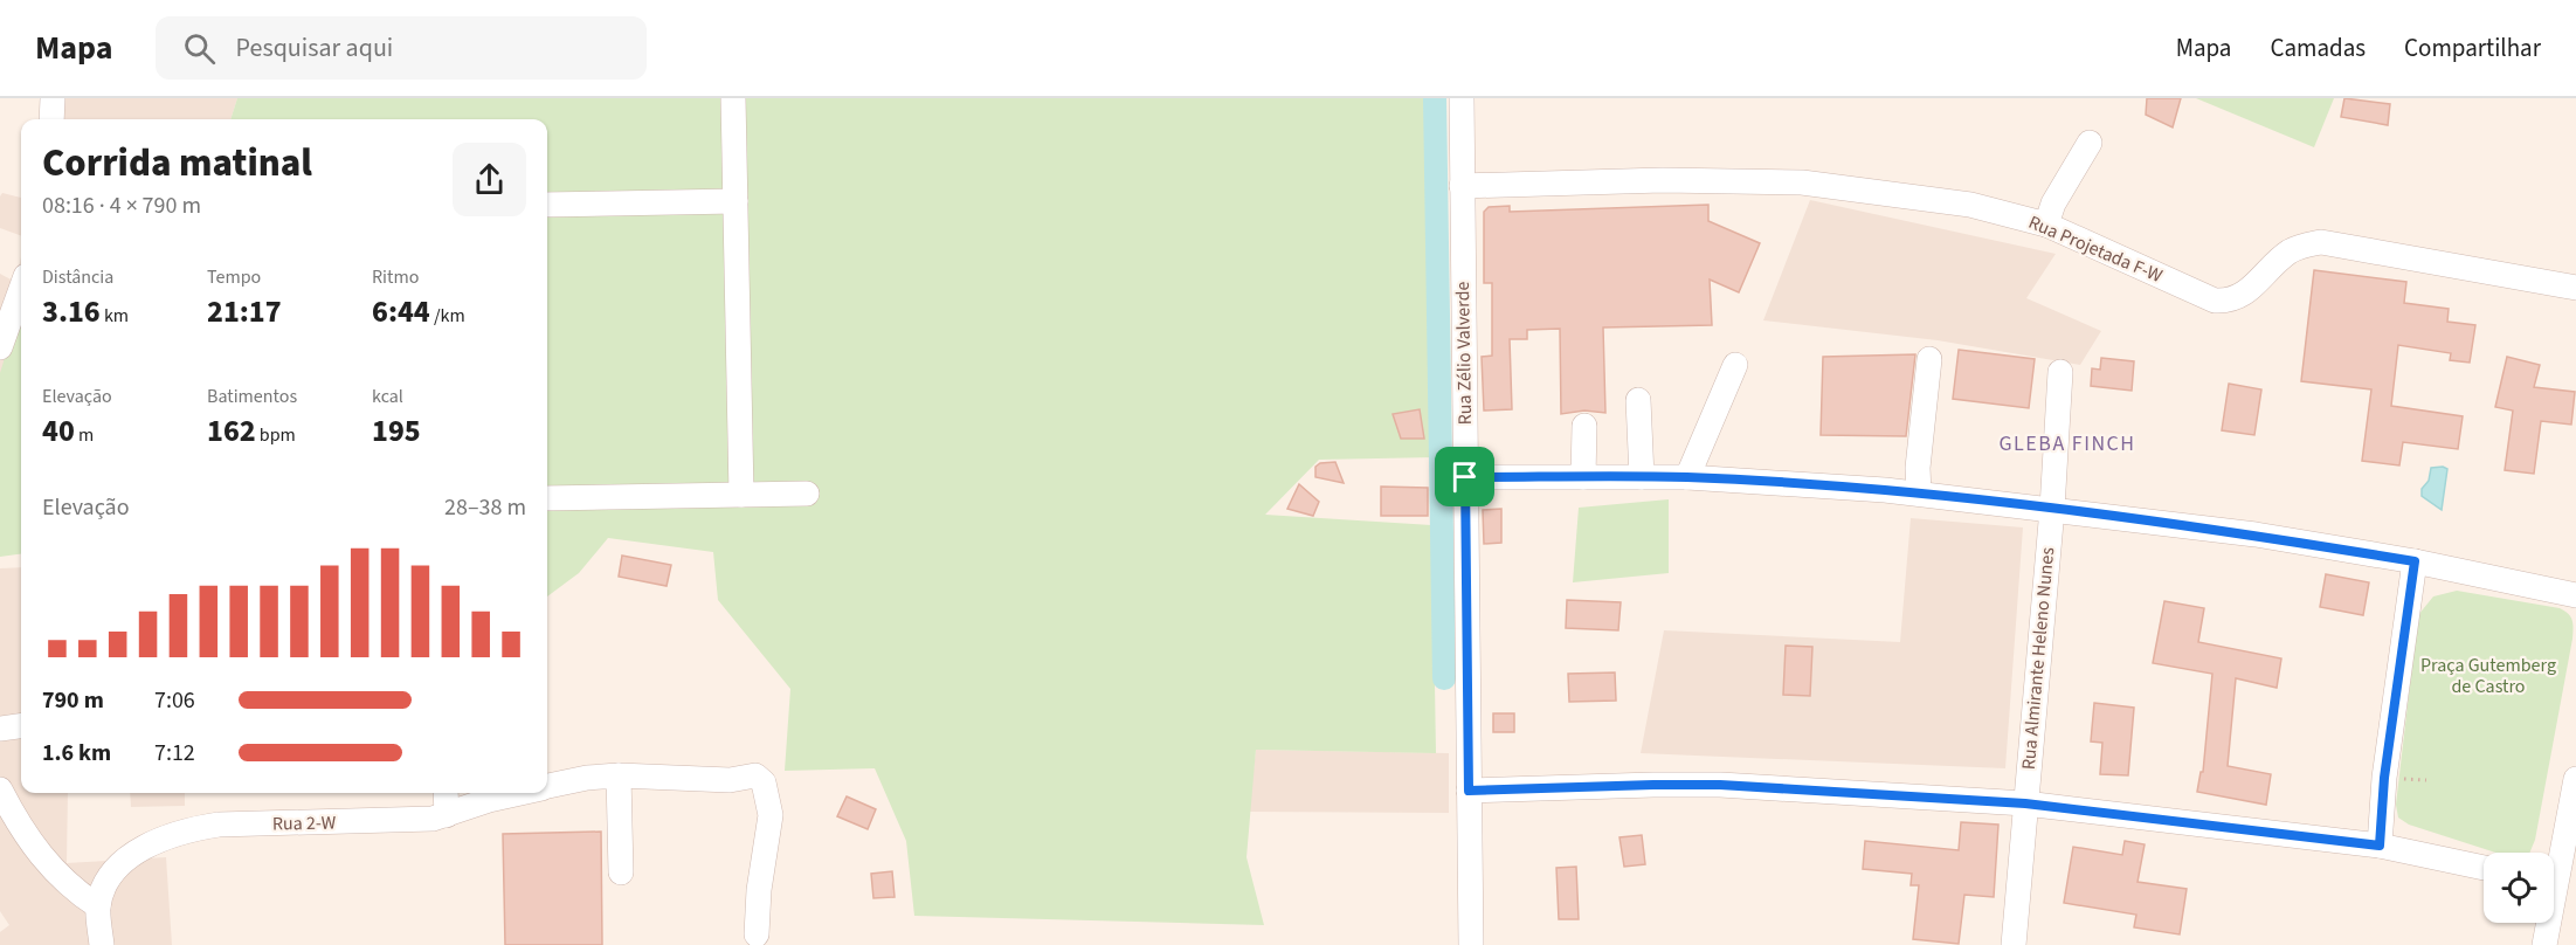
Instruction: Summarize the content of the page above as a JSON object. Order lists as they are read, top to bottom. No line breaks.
{"streets":{"street":["Rua Projetada F-W","Rua Zélio Valverde","Rua Almirante Heleno Nunes","Rua 2-W"]},"crossings":[["Rua Projetada F-W","Rua Zélio Valverde"]],"districts":["GLEBA FINCH"],"parks":["Praça Gutemberg de Castro"],"page":{"header":"Mapa","search":"Pesquisar aqui","nav":["Mapa","Camadas","Compartilhar"],"heading":["Corrida matinal","08:16 · 4 × 790 m"],"stats":[["Distância","3.16 km"],["Tempo","21:17"],["Ritmo","6:44 /km"],["Elevação","40 m"],["Batimentos","162 bpm"],["kcal","195"]],"chart":["Elevação","28–38 m"],"list":[{"name":"790 m","note":"7:06"},{"name":"1.6 km","note":"7:12"}]}}
